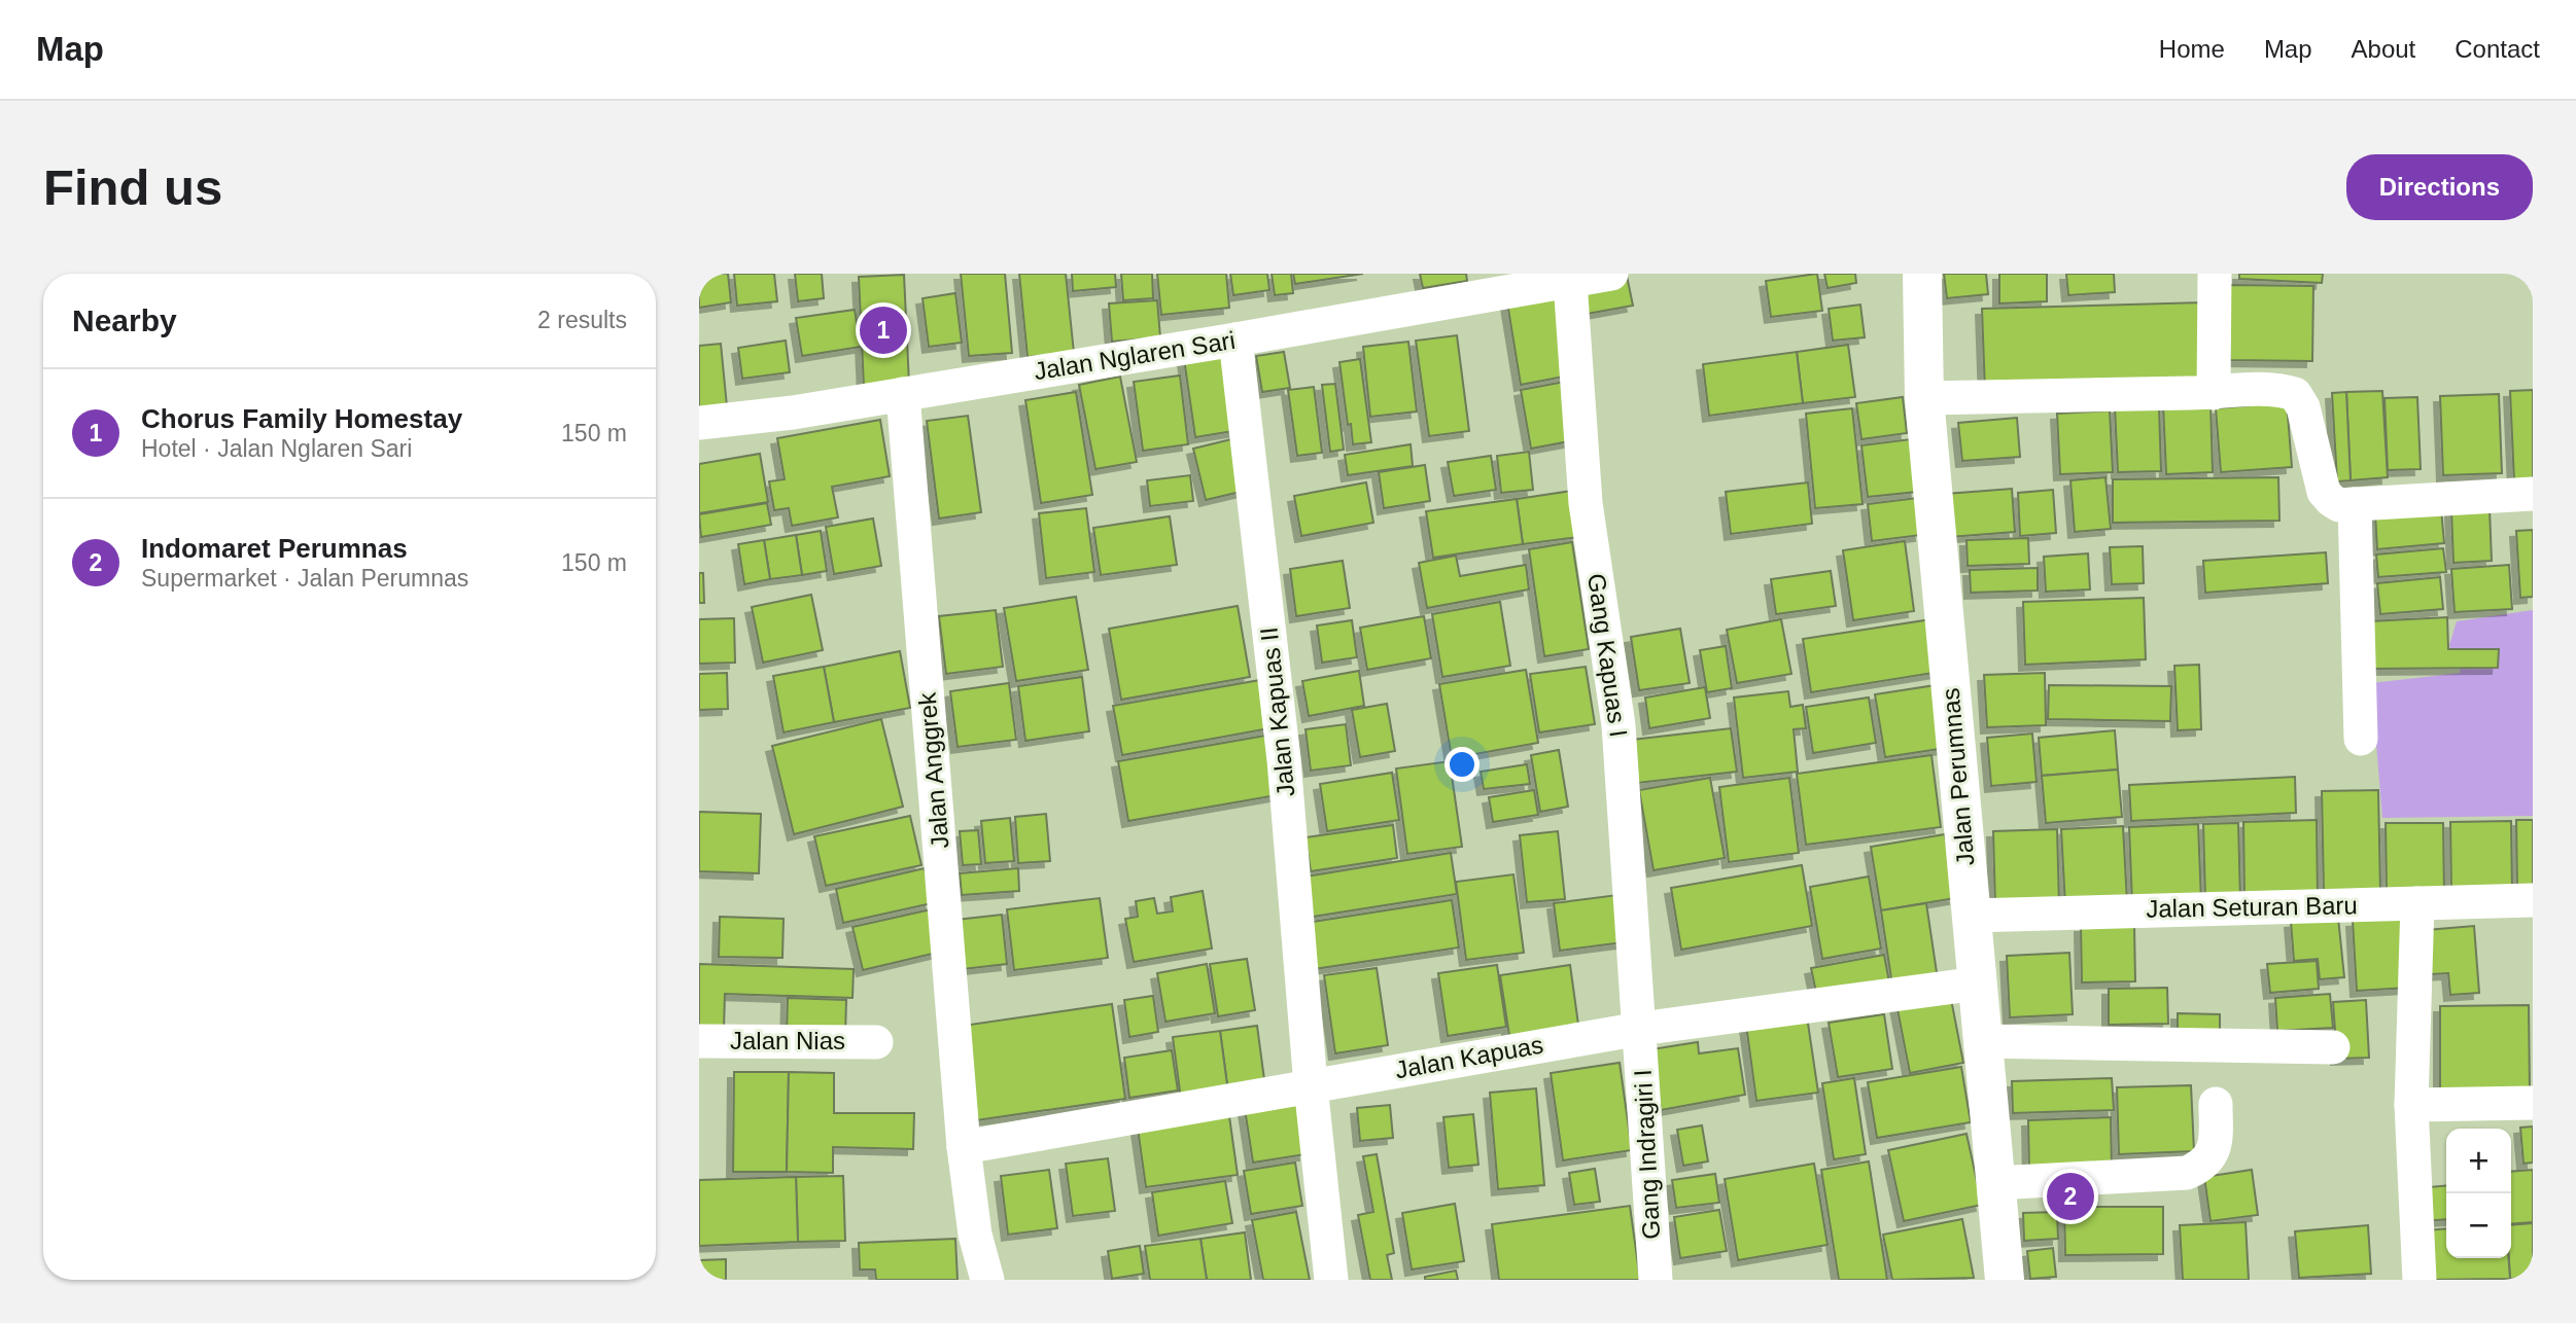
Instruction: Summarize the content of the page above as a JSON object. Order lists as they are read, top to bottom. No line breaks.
{"streets":{"main road":["Jalan Perumnas"],"street":["Jalan Nglaren Sari","Gang Kapuas I","Jalan Kapuas II","Jalan Anggrek","Jalan Seturan Baru","Jalan Nias","Jalan Kapuas","Gang Indragiri I"]},"crossings":[["Jalan Nglaren Sari","Gang Kapuas I"],["Jalan Nglaren Sari","Jalan Kapuas II"],["Jalan Nglaren Sari","Jalan Anggrek"],["Gang Kapuas I","Jalan Kapuas"],["Gang Kapuas I","Gang Indragiri I"],["Jalan Kapuas II","Jalan Kapuas"],["Jalan Anggrek","Jalan Kapuas"],["Jalan Perumnas","Jalan Seturan Baru"],["Jalan Perumnas","Jalan Kapuas"],["Jalan Kapuas","Gang Indragiri I"]],"page":{"header":"Map","nav":["Home","Map","About","Contact"],"buttons":"Directions","title":"Find us","heading":["Nearby","2 results"],"pins":["1","2"],"list":[{"mark":"1","name":"Chorus Family Homestay","note":"Hotel · Jalan Nglaren Sari","value":"150 m"},{"mark":"2","name":"Indomaret Perumnas","note":"Supermarket · Jalan Perumnas","value":"150 m"}],"map_buttons":["+","−"]}}
